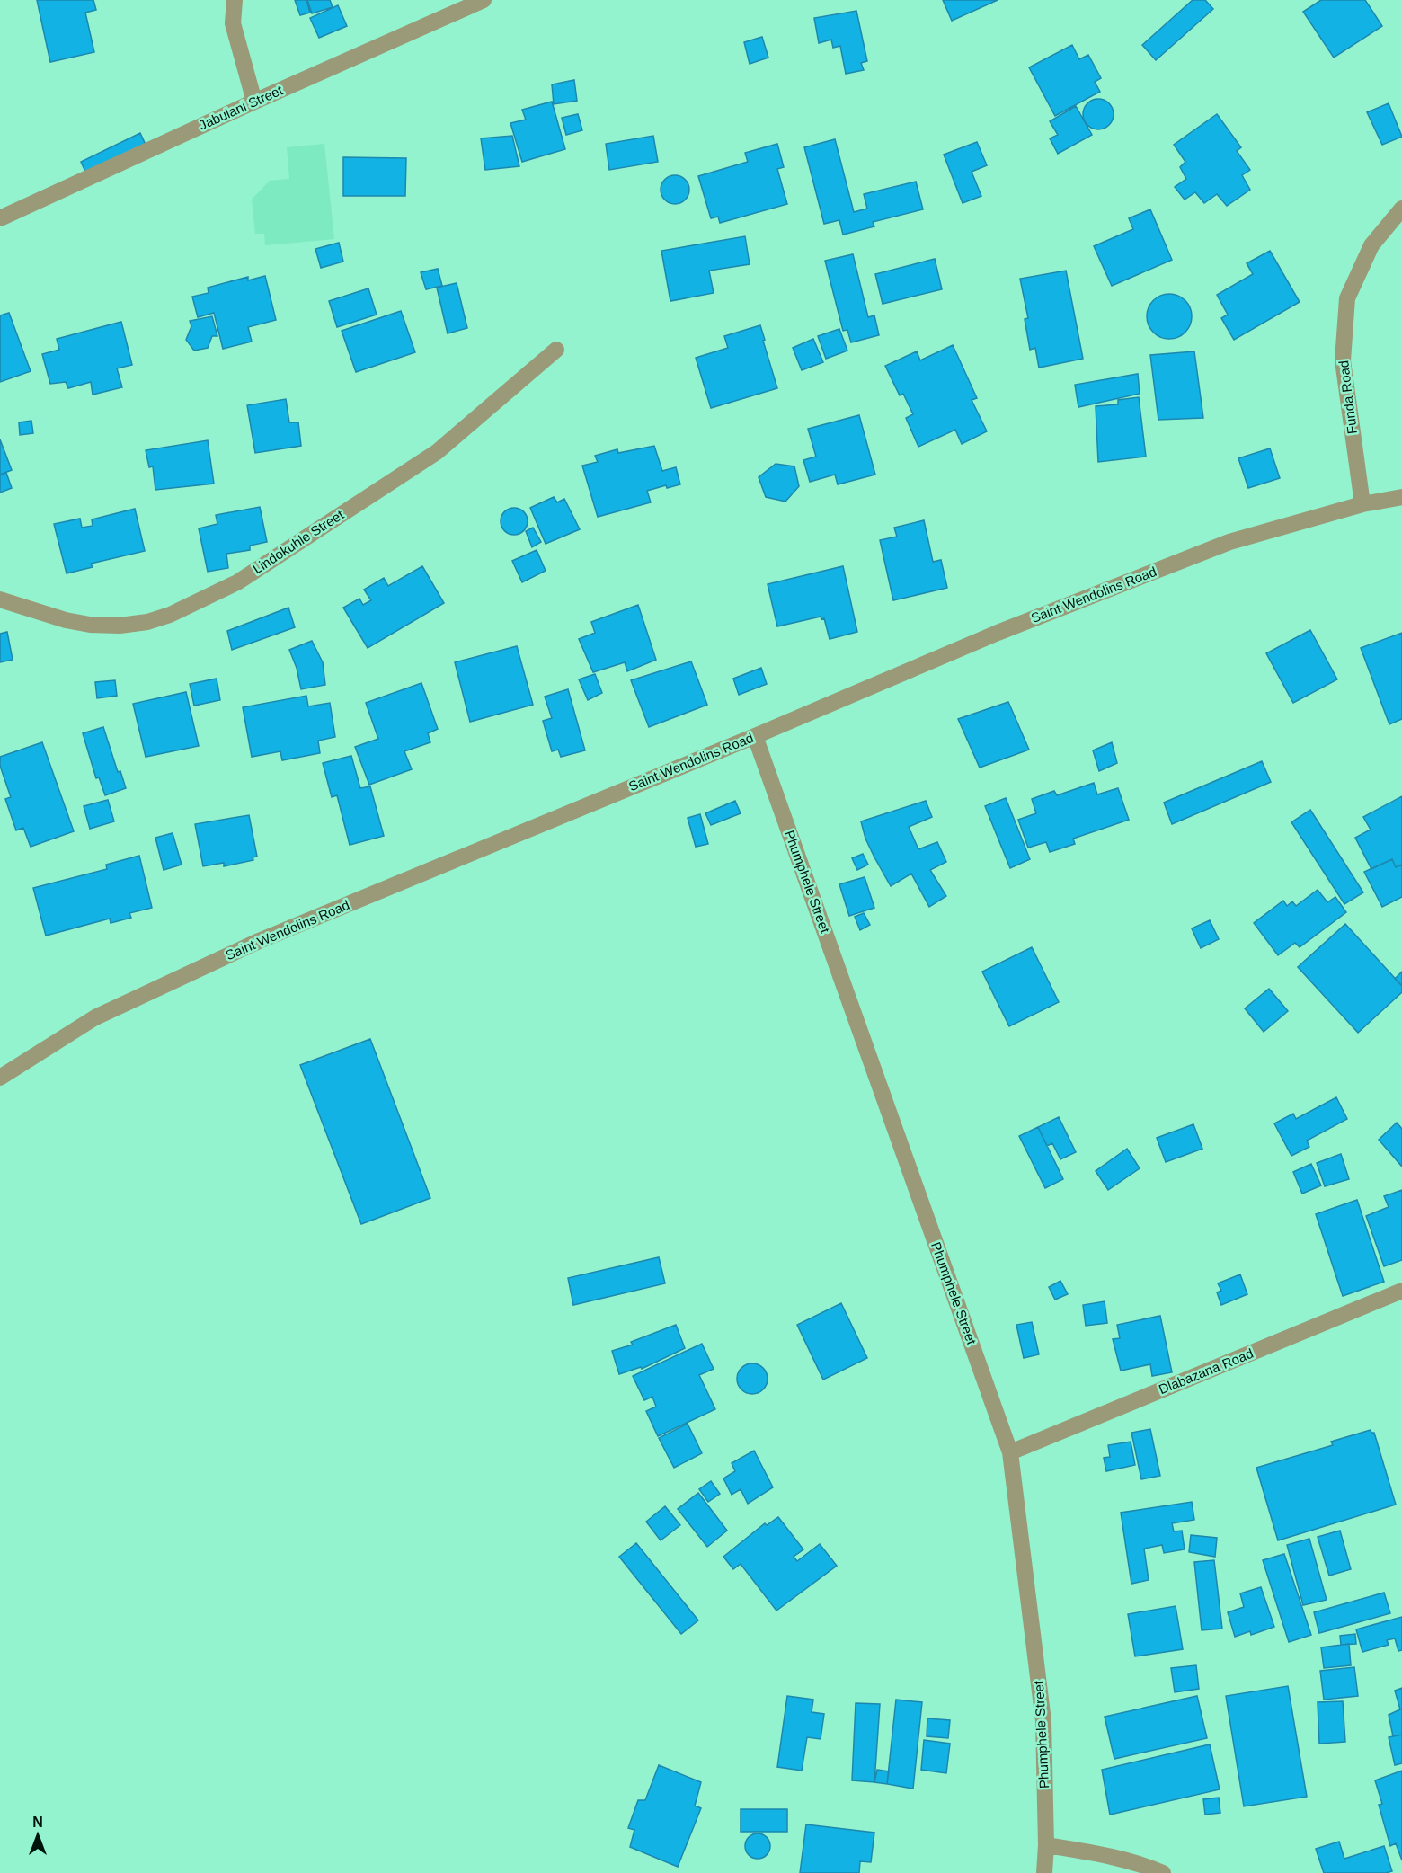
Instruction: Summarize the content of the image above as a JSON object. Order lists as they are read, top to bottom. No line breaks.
{"streets":{"street":["Jabulani Street","Funda Road","Lindokuhle Street","Saint Wendolins Road","Phumphele Street","Dlabazana Road"]},"crossings":[["Funda Road","Saint Wendolins Road"],["Saint Wendolins Road","Phumphele Street"],["Phumphele Street","Dlabazana Road"]],"north":"top"}
